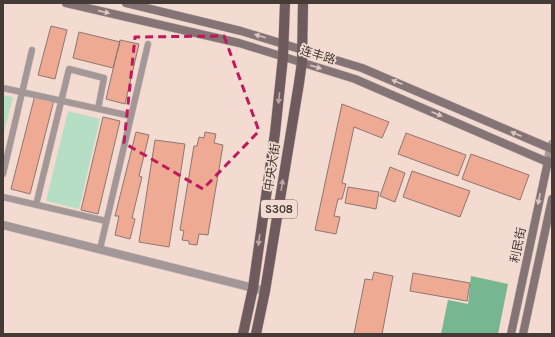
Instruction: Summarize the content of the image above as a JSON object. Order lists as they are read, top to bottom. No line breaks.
{"streets":{"main road":["中央大街","S308"],"street":["连丰路","利民街"]},"crossings":[["连丰路","中央大街"],["连丰路","利民街"]]}
